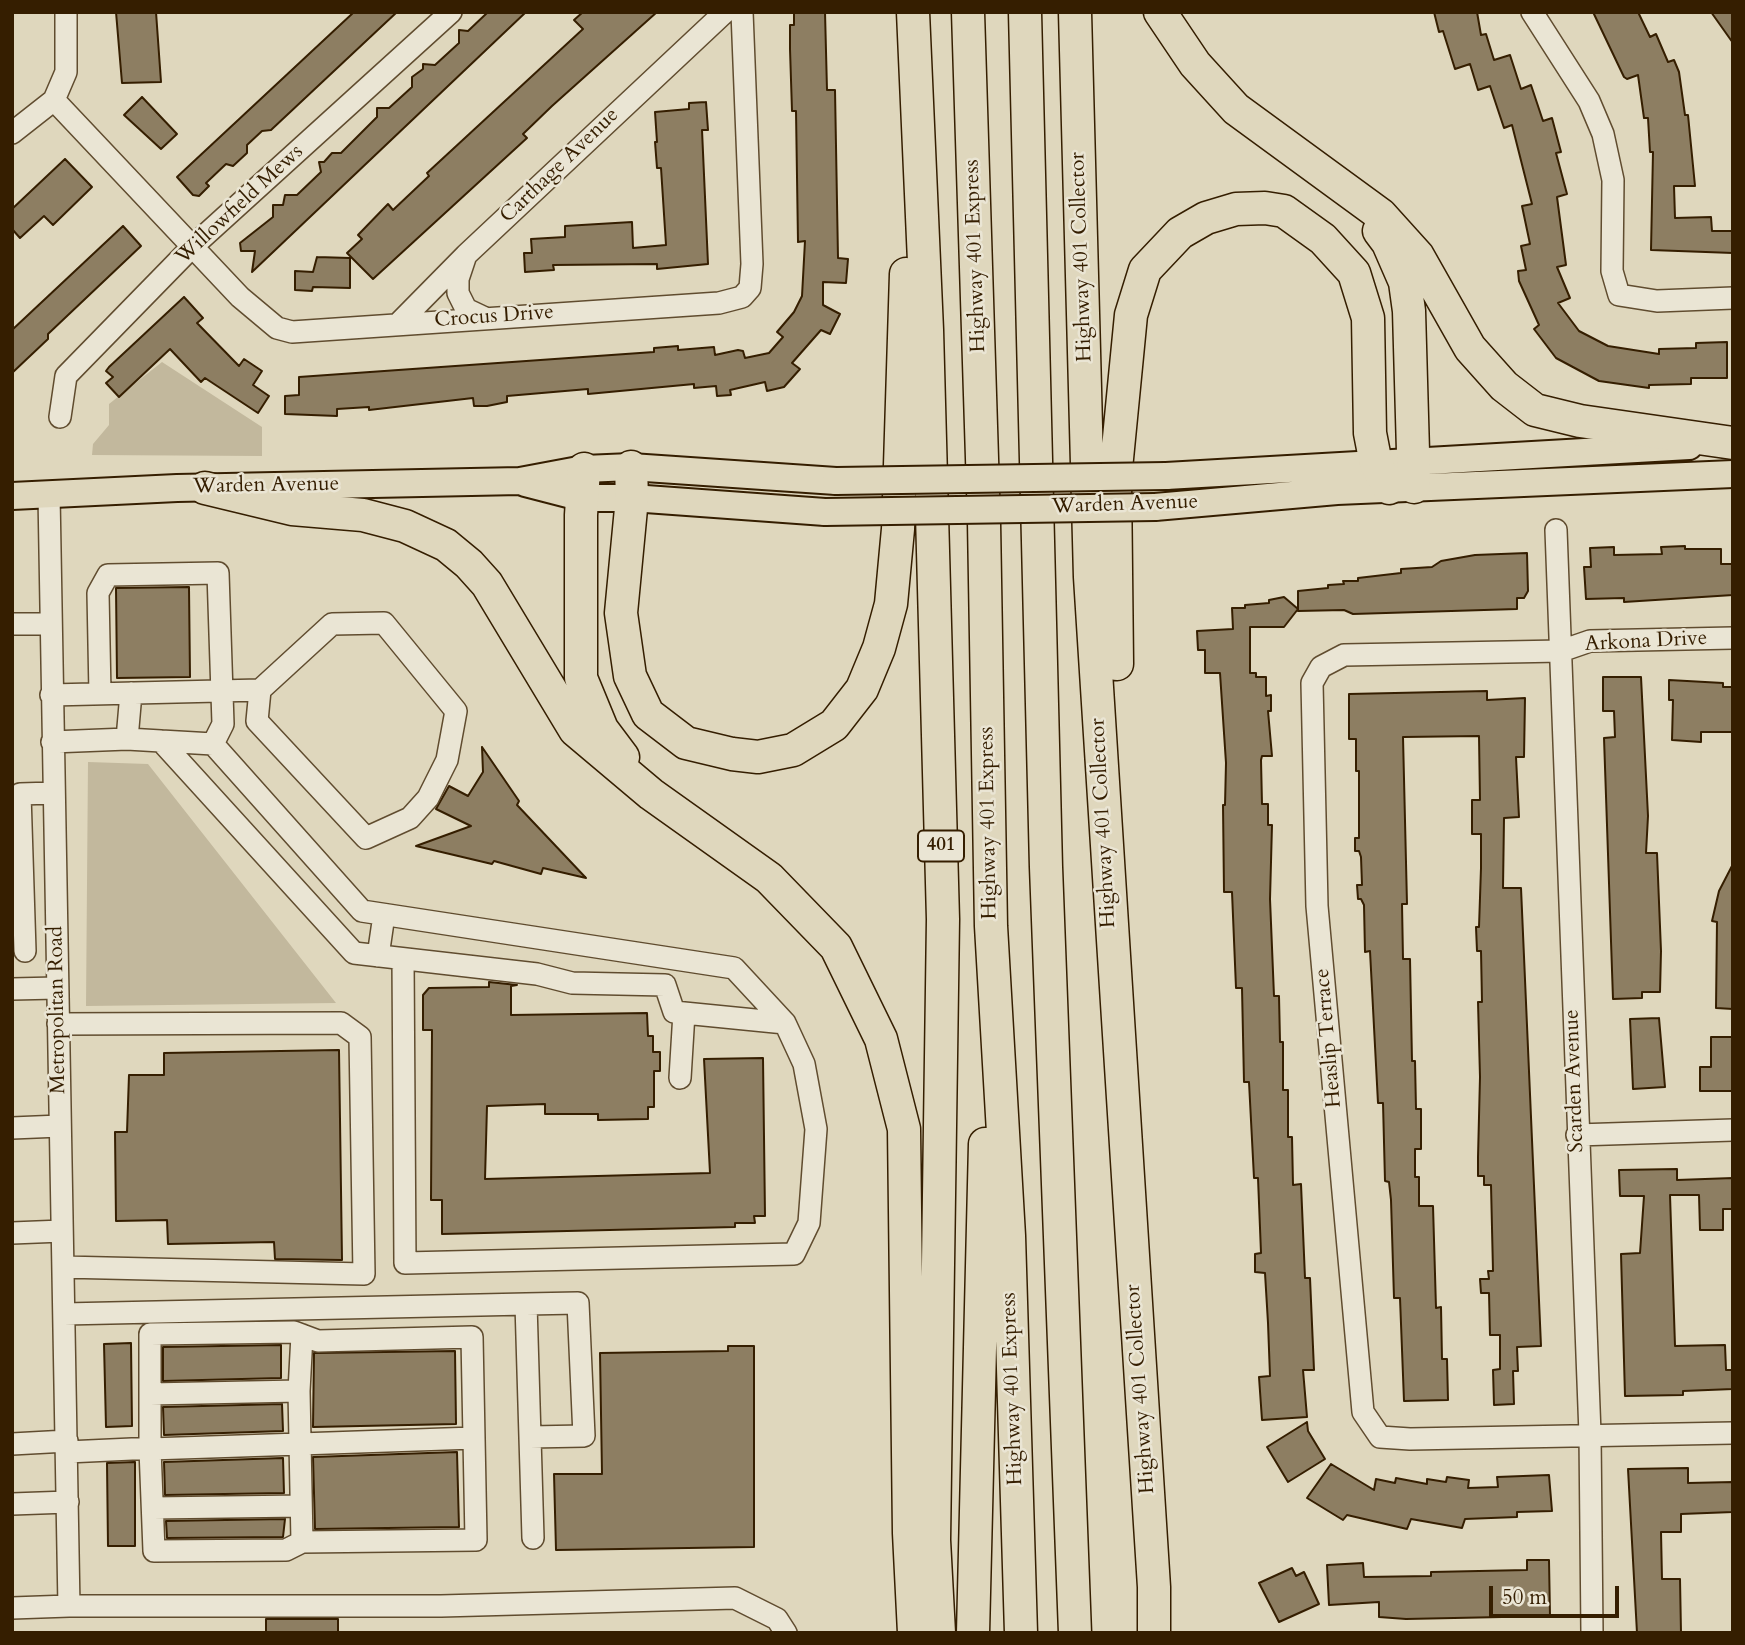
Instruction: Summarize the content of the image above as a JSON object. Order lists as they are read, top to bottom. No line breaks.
{"streets":{"highway":["Highway 401 Express","Highway 401 Collector","401"],"main road":["Warden Avenue"],"street":["Carthage Avenue","Willowfield Mews","Crocus Drive","Arkona Drive","Metropolitan Road","Heaslip Terrace","Scarden Avenue"]},"crossings":[["Carthage Avenue","Crocus Drive"],["Willowfield Mews","Crocus Drive"],["Warden Avenue","Metropolitan Road"],["Arkona Drive","Heaslip Terrace"],["Arkona Drive","Scarden Avenue"],["Heaslip Terrace","Scarden Avenue"]],"scale_bar":"50 m"}
